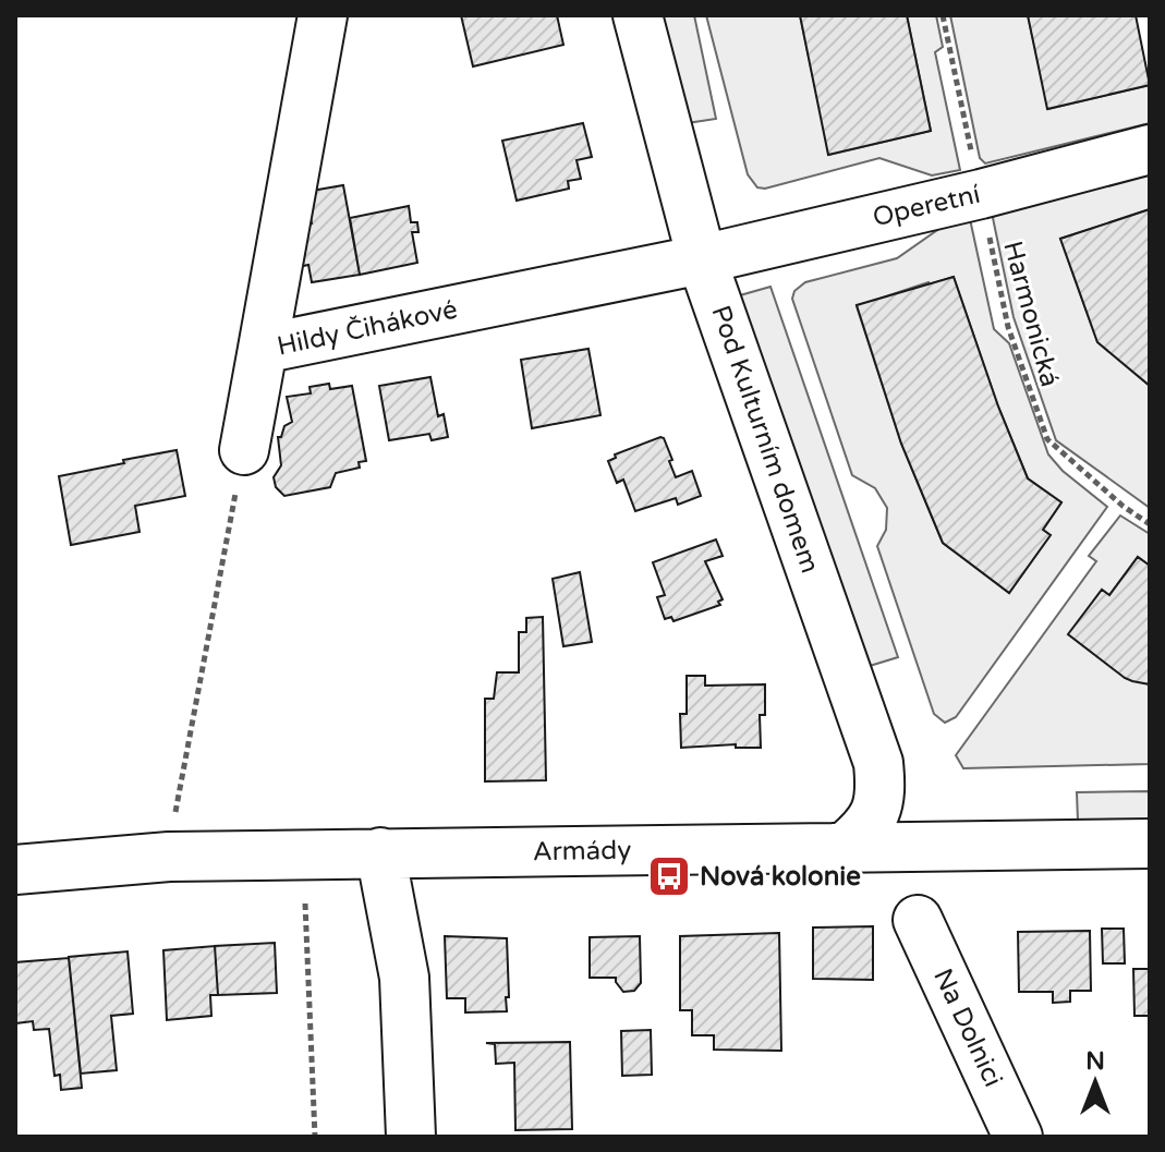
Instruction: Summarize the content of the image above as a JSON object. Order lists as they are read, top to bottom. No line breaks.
{"streets":{"street":["Operetní","Hildy Čihákové","Pod Kulturním domem","Armády","Na Dolnici"],"path":["Harmonická"]},"crossings":[["Operetní","Harmonická"],["Operetní","Hildy Čihákové"],["Operetní","Pod Kulturním domem"],["Hildy Čihákové","Pod Kulturním domem"],["Pod Kulturním domem","Armády"]],"places":{"bus stop":["Nová kolonie"]},"north":"top"}
